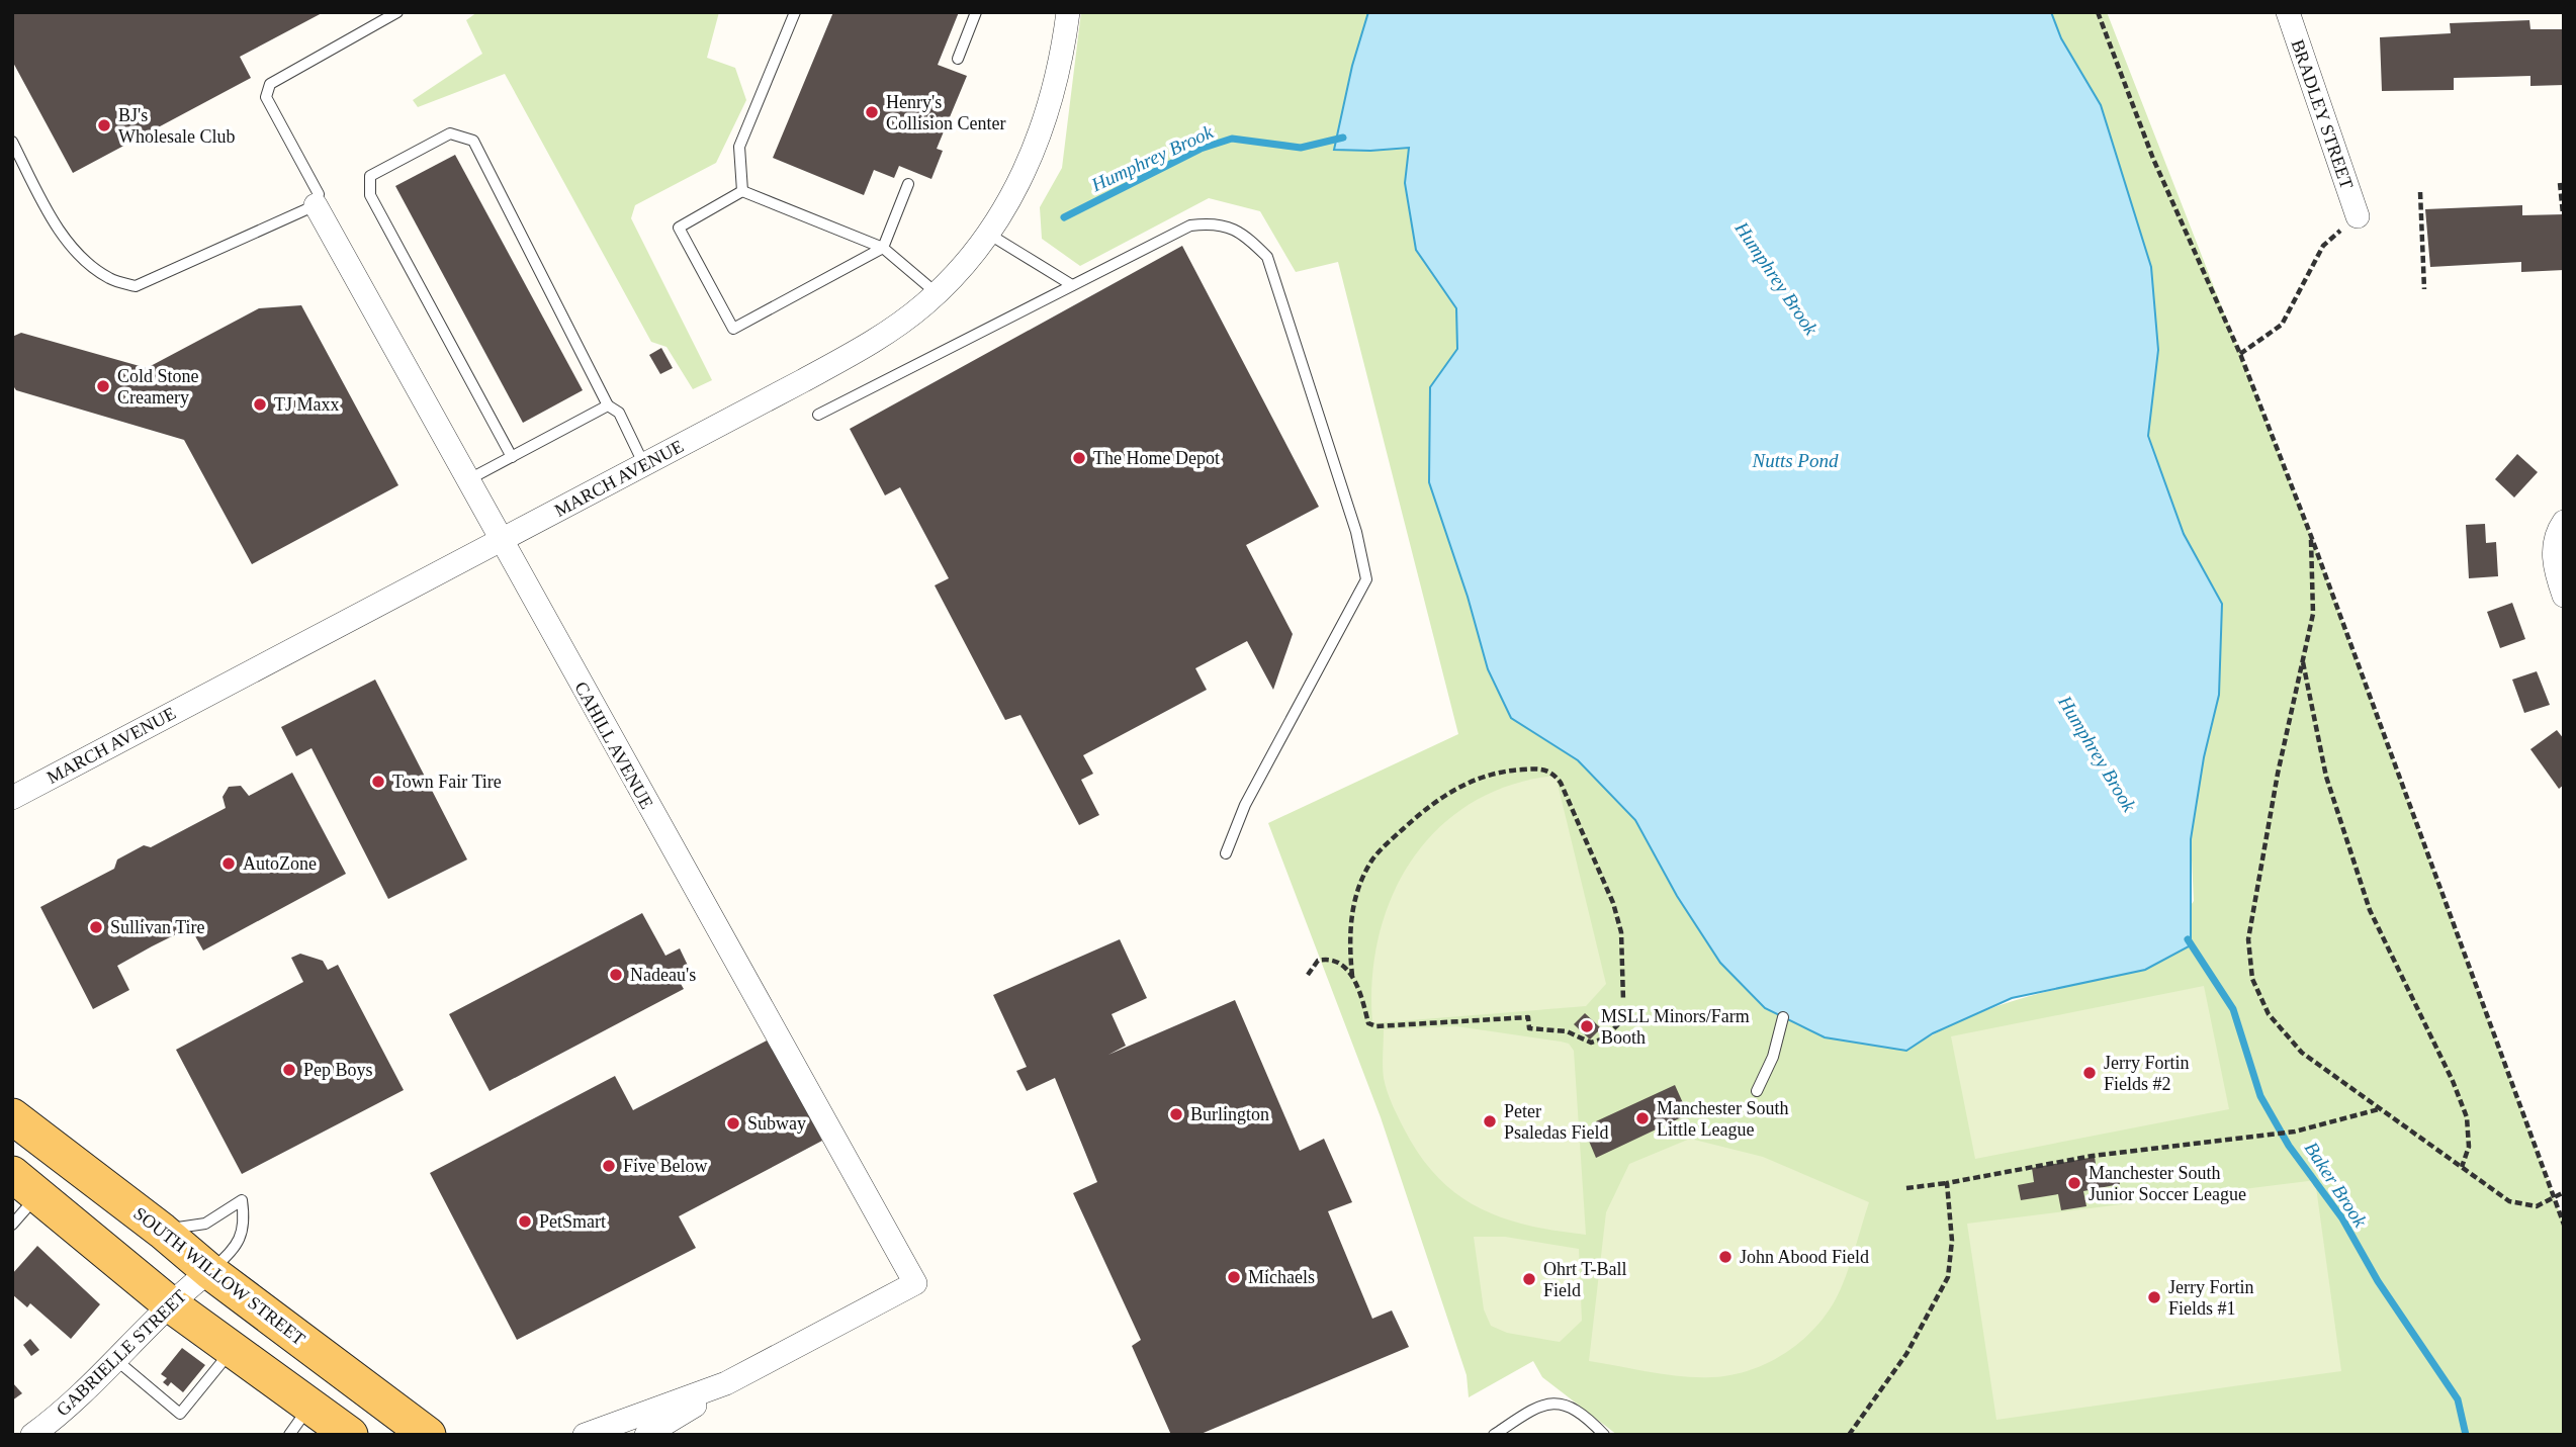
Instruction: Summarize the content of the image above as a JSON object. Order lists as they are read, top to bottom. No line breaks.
{"streets":{"main road":["SOUTH WILLOW STREET"],"street":["BRADLEY STREET","MARCH AVENUE","CAHILL AVENUE","GABRIELLE STREET"]},"crossings":[["MARCH AVENUE","CAHILL AVENUE"],["SOUTH WILLOW STREET","GABRIELLE STREET"]],"water":["Humphrey Brook","Nutts Pond","Baker Brook"],"places":["Henry's Collision Center","BJ's Wholesale Club","Cold Stone Creamery","TJ Maxx","The Home Depot","Town Fair Tire","AutoZone","Sullivan Tire","Nadeau's","MSLL Minors/Farm Booth","Pep Boys","Jerry Fortin Fields #2","Burlington","Manchester South Little League","Peter Psaledas Field","Subway","Five Below","Manchester South Junior Soccer League","PetSmart","John Abood Field","Michaels","Ohrt T-Ball Field","Jerry Fortin Fields #1"]}
